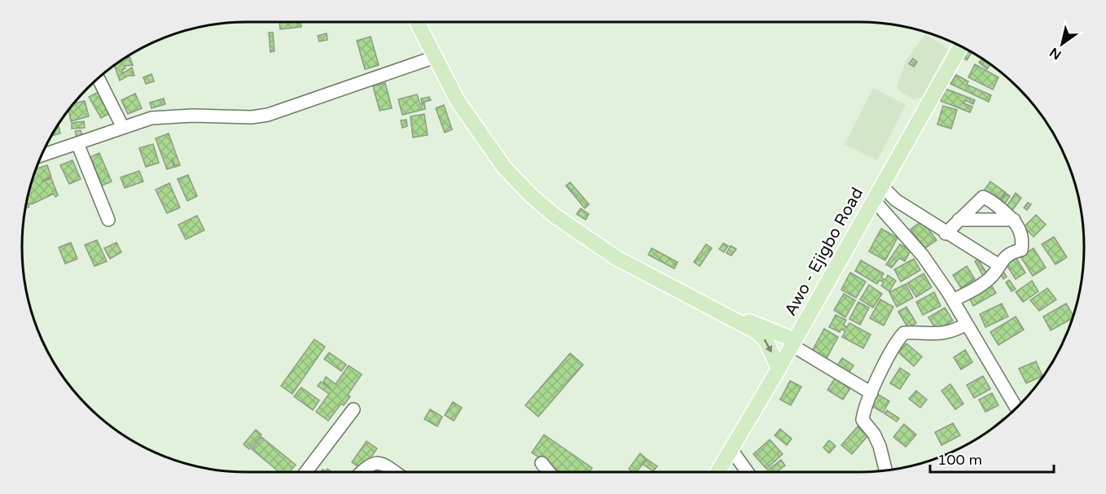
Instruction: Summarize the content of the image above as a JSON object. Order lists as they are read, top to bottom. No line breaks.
{"streets":{"main road":["Awo - Ejigbo Road"]},"scale_bar":"100 m","north":"bottom left"}
